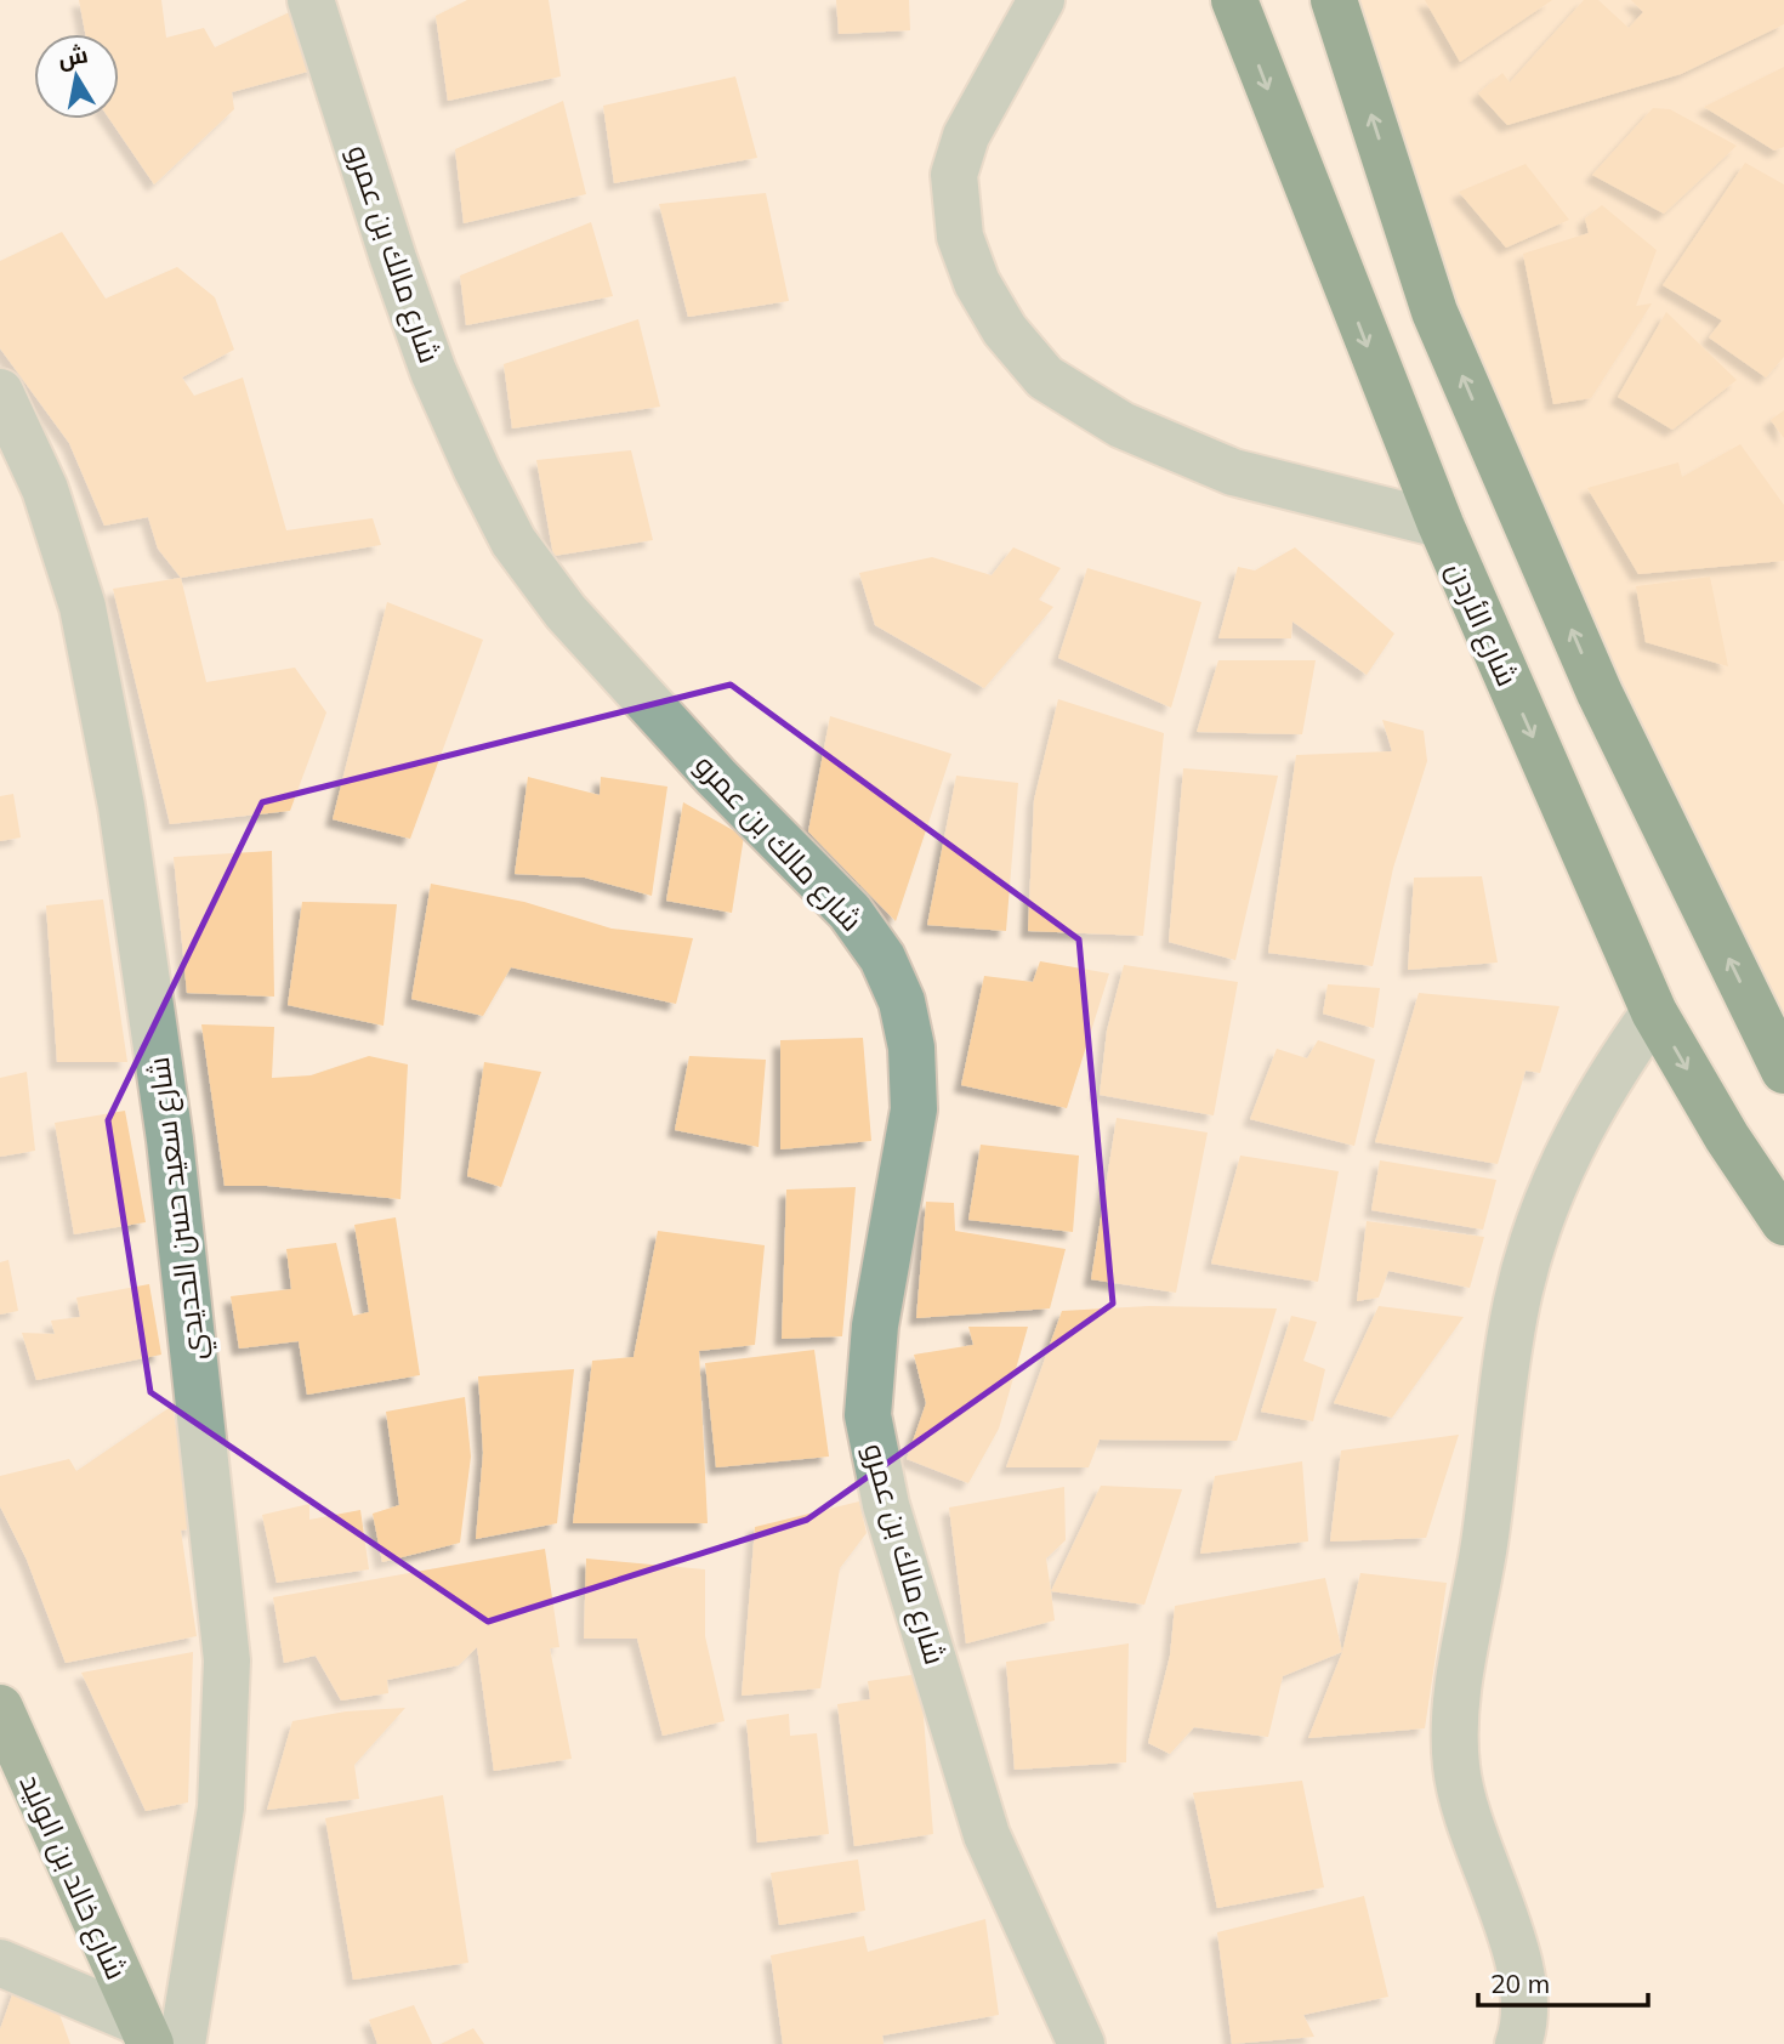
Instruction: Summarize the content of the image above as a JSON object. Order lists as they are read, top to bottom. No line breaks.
{"streets":{"highway":["شارع الأردن"],"main road":["شارع خالد بن الوليد"],"street":["شارع مالك بن عمرو","شارع سعيد حسن الحديدي"]},"scale_bar":"20 m","north":"top"}
